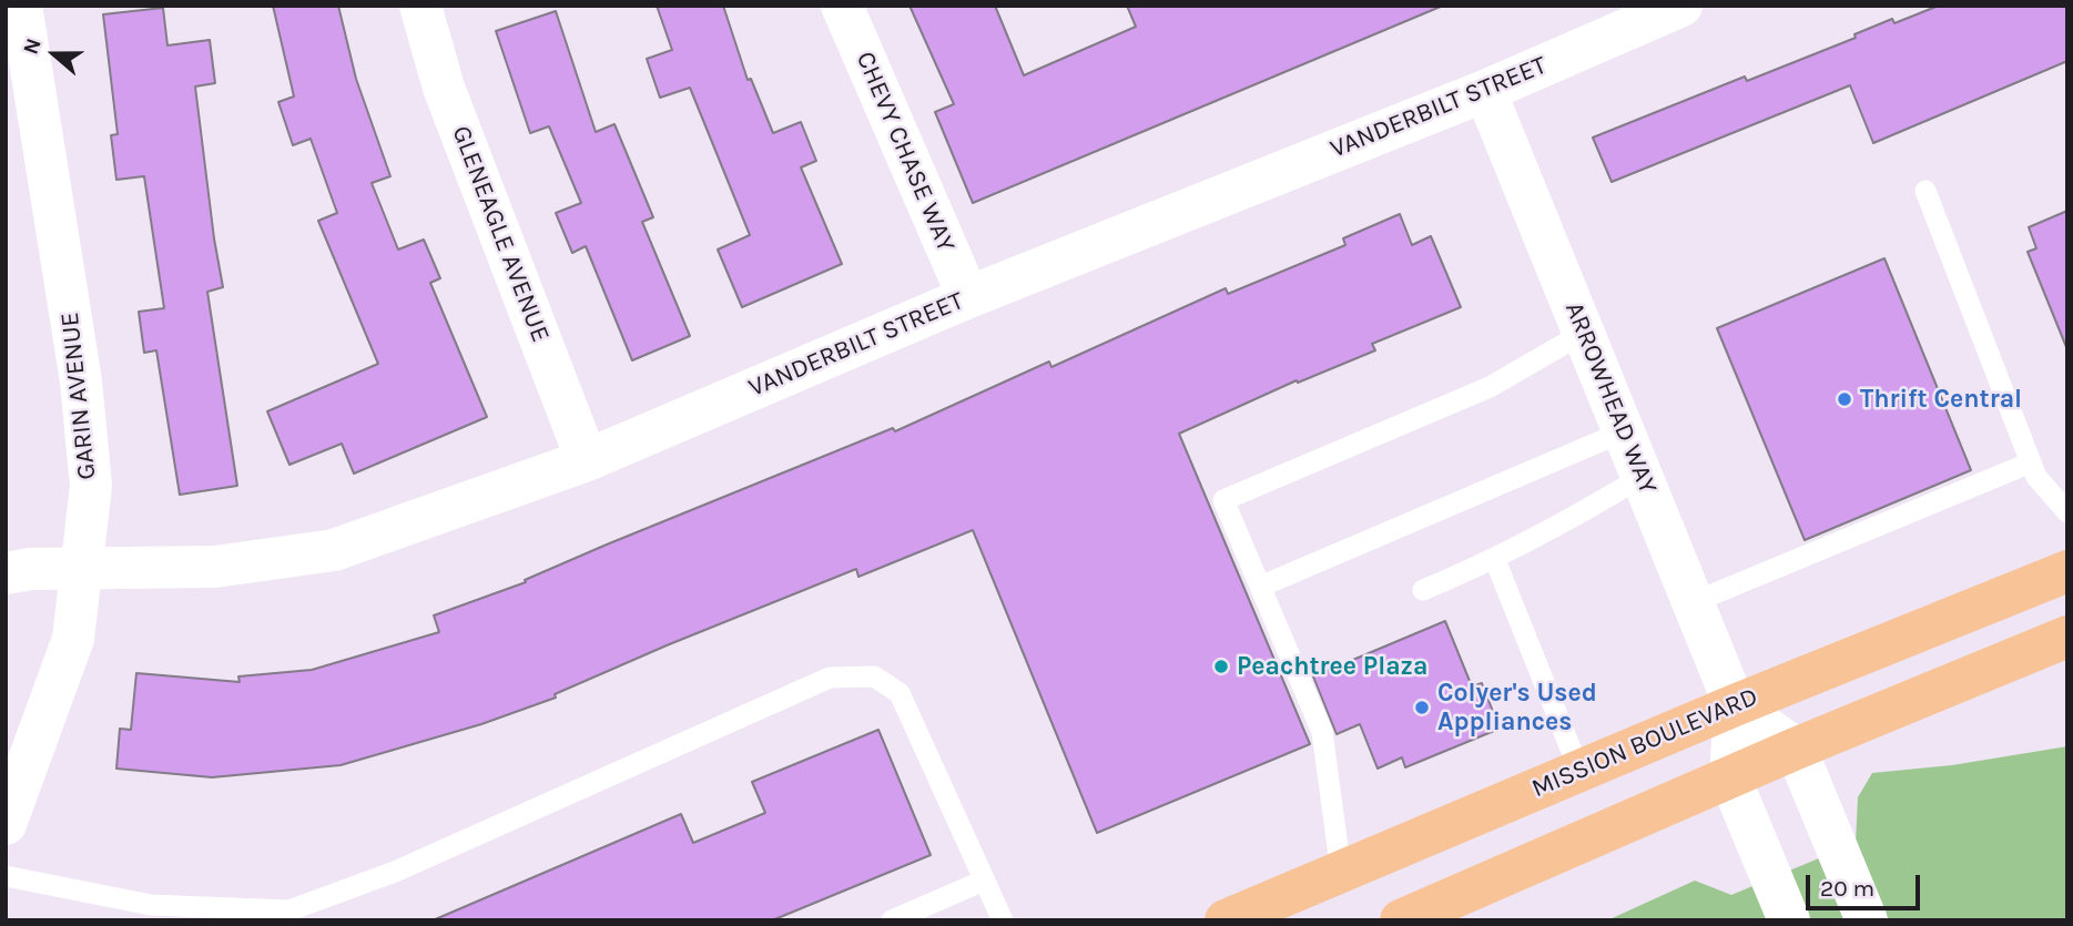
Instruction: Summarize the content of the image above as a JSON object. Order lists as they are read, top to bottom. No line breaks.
{"streets":{"main road":["MISSION BOULEVARD"],"street":["VANDERBILT STREET","CHEVY CHASE WAY","GLENEAGLE AVENUE","GARIN AVENUE","ARROWHEAD WAY"]},"crossings":[["VANDERBILT STREET","CHEVY CHASE WAY"],["VANDERBILT STREET","GLENEAGLE AVENUE"],["VANDERBILT STREET","GARIN AVENUE"],["VANDERBILT STREET","ARROWHEAD WAY"],["ARROWHEAD WAY","MISSION BOULEVARD"]],"places":["Thrift Central","Peachtree Plaza","Colyer's Used Appliances"],"scale_bar":"20 m","north":"left"}
